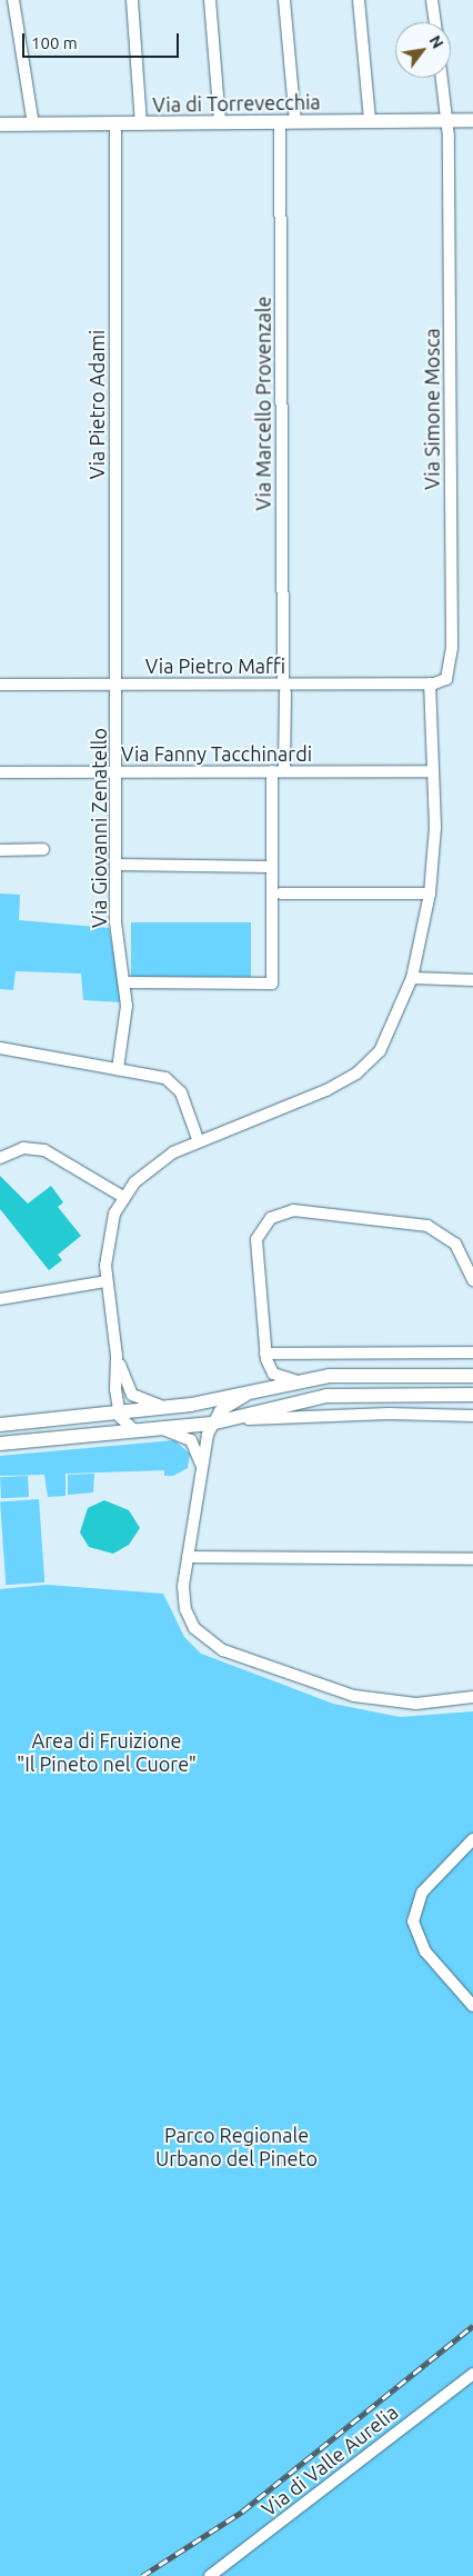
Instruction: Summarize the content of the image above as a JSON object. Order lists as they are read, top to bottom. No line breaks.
{"streets":{"main road":["Via di Torrevecchia"],"street":["Via Marcello Provenzale","Via Pietro Adami","Via Simone Mosca","Via Pietro Maffi","Via Fanny Tacchinardi","Via Giovanni Zenatello","Via di Valle Aurelia"]},"crossings":[["Via di Torrevecchia","Via Marcello Provenzale"],["Via di Torrevecchia","Via Pietro Adami"],["Via di Torrevecchia","Via Simone Mosca"],["Via Marcello Provenzale","Via Pietro Maffi"],["Via Marcello Provenzale","Via Fanny Tacchinardi"],["Via Pietro Adami","Via Pietro Maffi"],["Via Pietro Adami","Via Giovanni Zenatello"],["Via Simone Mosca","Via Pietro Maffi"],["Via Pietro Maffi","Via Giovanni Zenatello"],["Via Fanny Tacchinardi","Via Giovanni Zenatello"]],"parks":["Area di Fruizione \"Il Pineto nel Cuore\"","Parco Regionale Urbano del Pineto"],"scale_bar":"100 m","north":"top right"}
